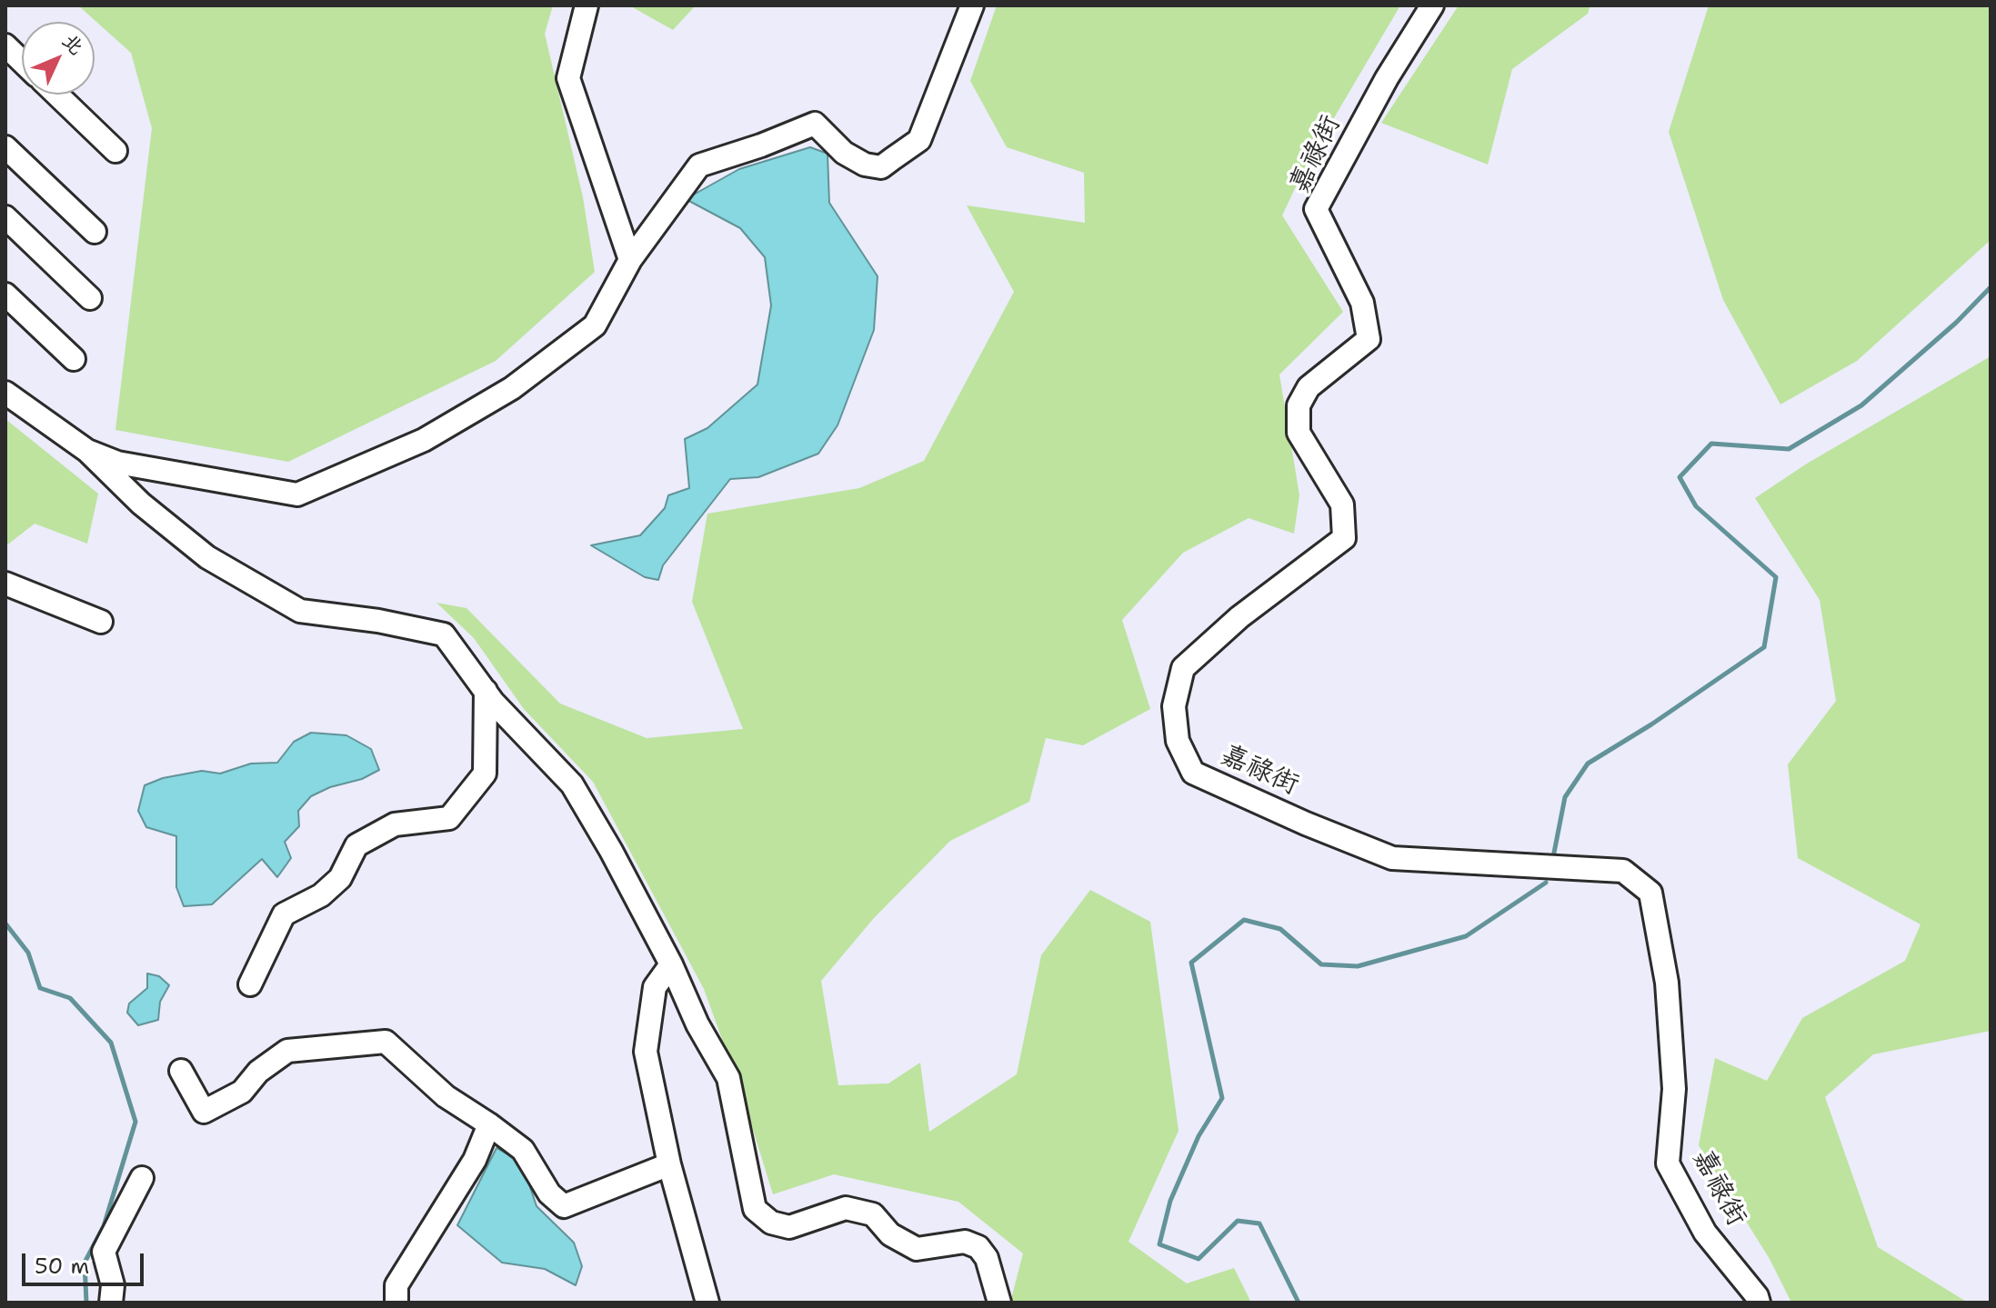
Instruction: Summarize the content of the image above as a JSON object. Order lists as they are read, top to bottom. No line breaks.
{"streets":{"street":["嘉祿街"]},"scale_bar":"50 m","north":"top right"}
